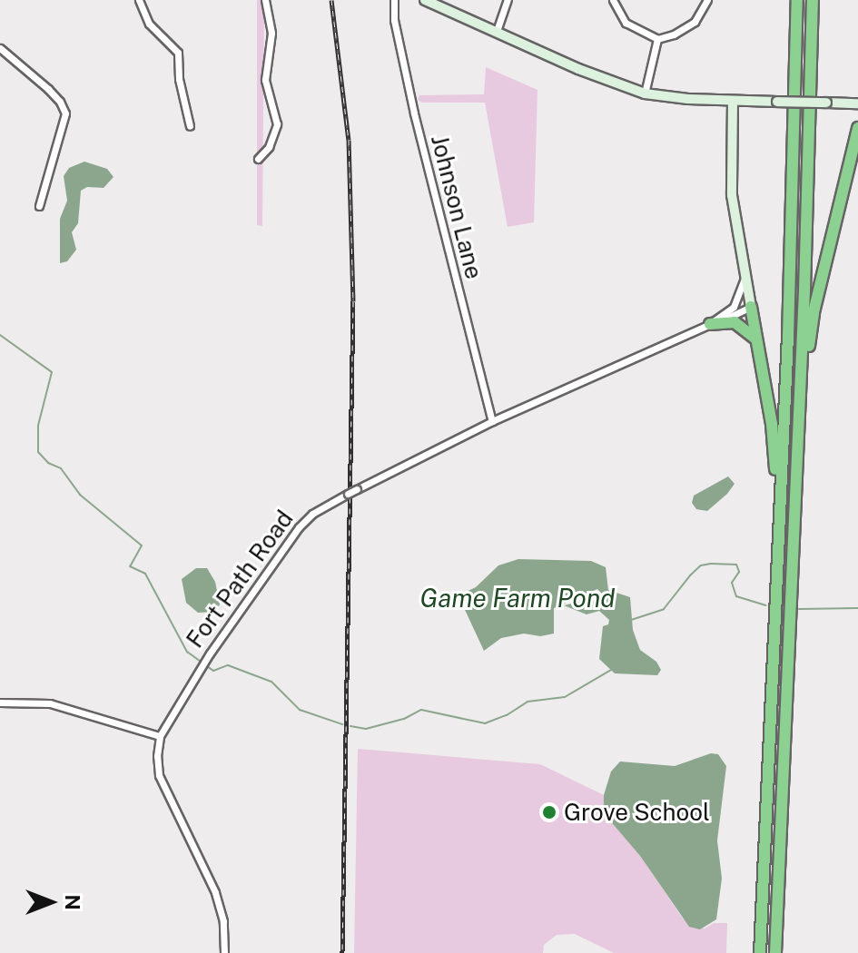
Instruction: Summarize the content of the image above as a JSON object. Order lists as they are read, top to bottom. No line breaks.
{"streets":{"street":["Johnson Lane","Fort Path Road"]},"crossings":[["Johnson Lane","Fort Path Road"]],"water":["Game Farm Pond"],"places":["Grove School"],"north":"right"}
